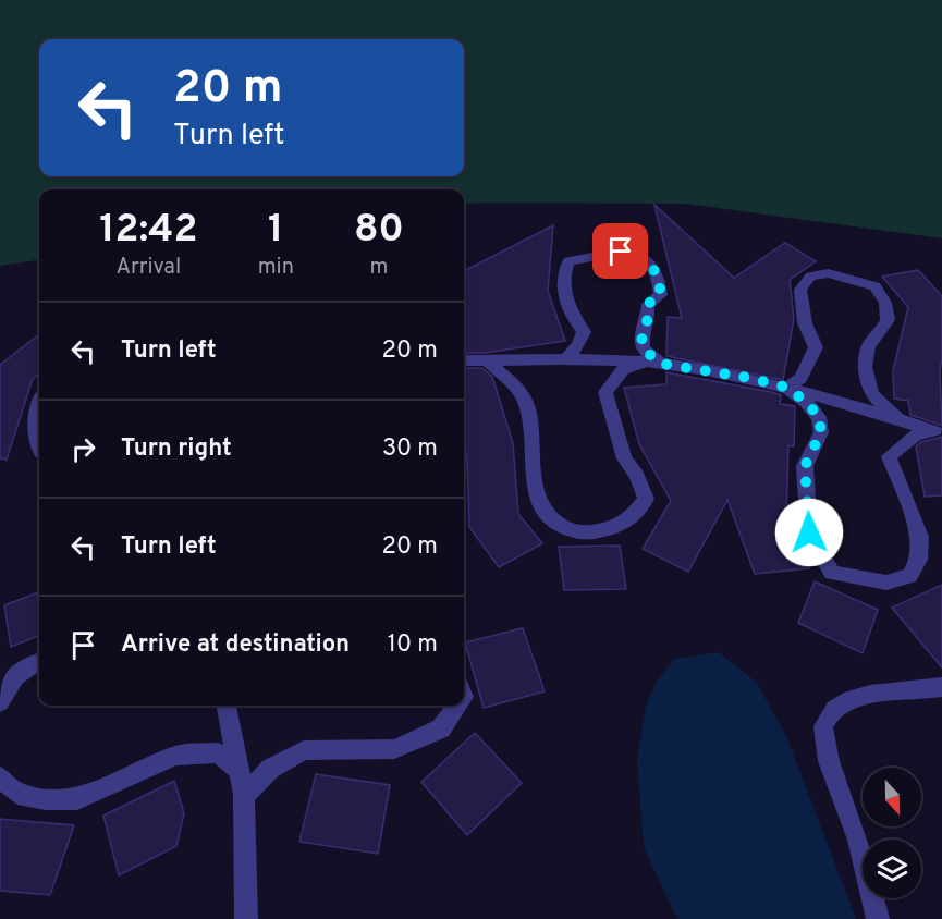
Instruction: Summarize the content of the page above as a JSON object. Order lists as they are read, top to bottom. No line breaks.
{"north":"bottom","page":{"turn":["20 m","Turn left"],"eta":["12:42","Arrival","1","min","80","m"],"list":[{"name":"Turn left","value":"20 m"},{"name":"Turn right","value":"30 m"},{"name":"Turn left","value":"20 m"},{"name":"Arrive at destination","value":"10 m"}]}}
